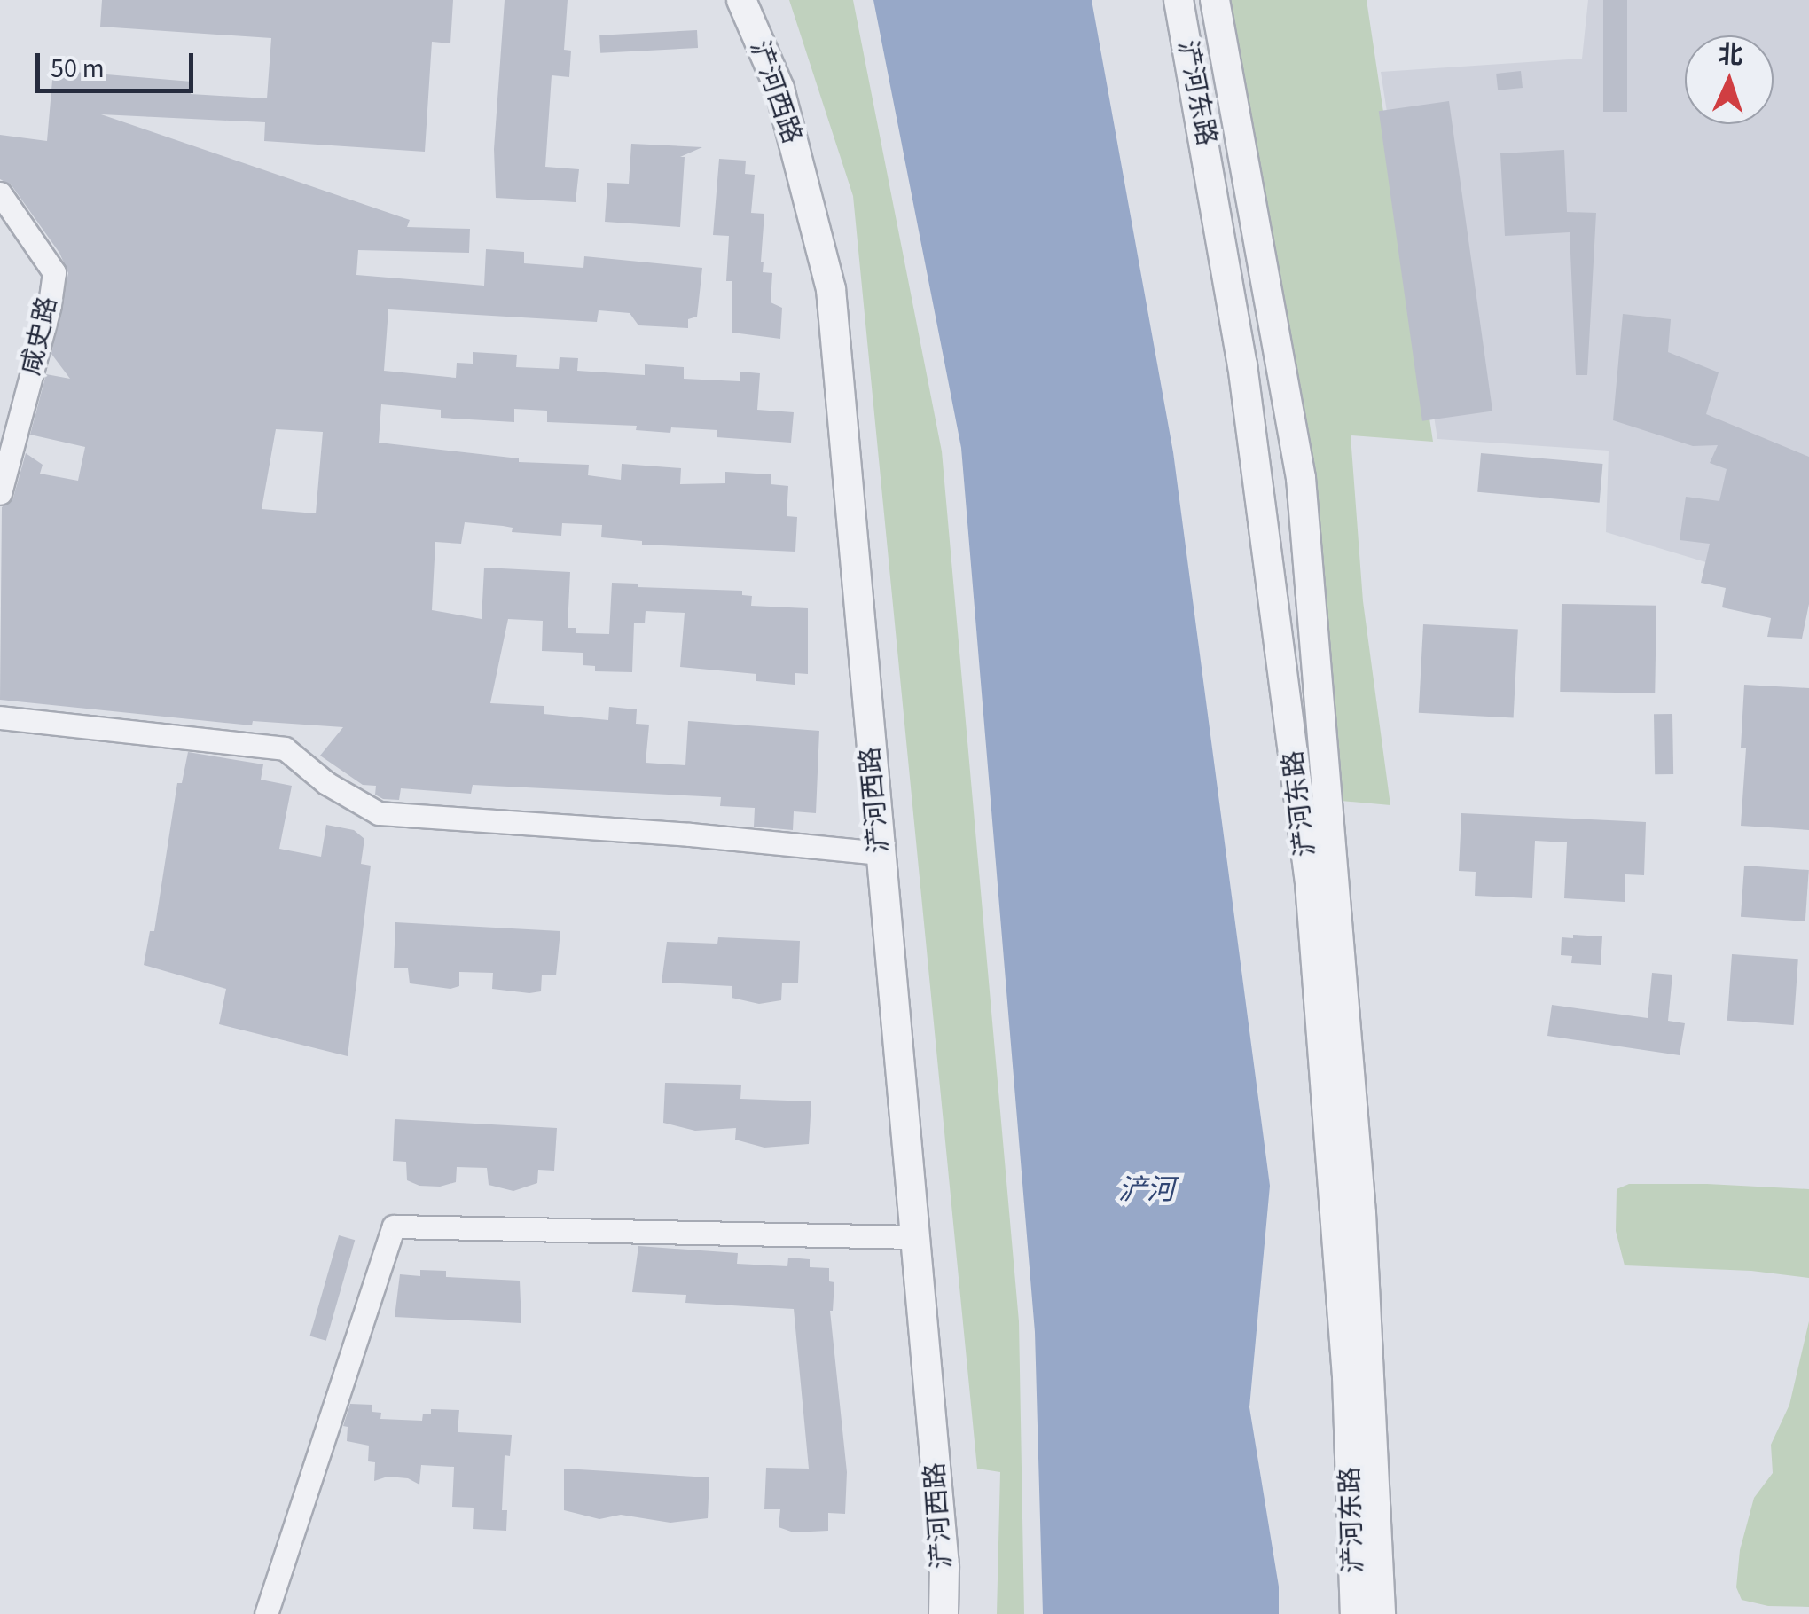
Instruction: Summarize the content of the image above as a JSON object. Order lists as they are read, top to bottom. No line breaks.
{"streets":{"street":["浐河西路","浐河东路","咸史路"]},"water":["浐河"],"scale_bar":"50 m","north":"top"}
